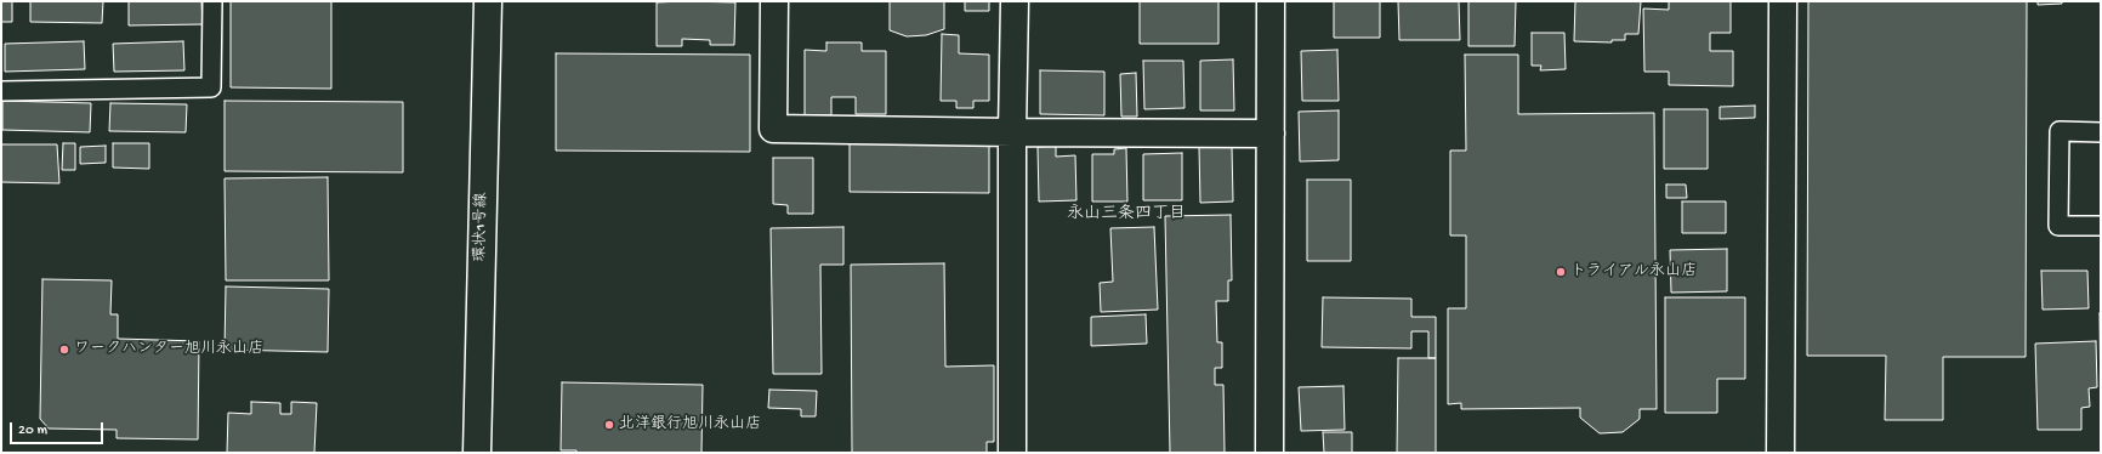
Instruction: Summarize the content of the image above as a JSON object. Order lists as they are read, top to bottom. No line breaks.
{"streets":{"street":["環状1号線"]},"districts":["永山三条四丁目"],"places":["トライアル永山店","ワークハンター旭川永山店","北洋銀行旭川永山店"],"scale_bar":"20 m"}
